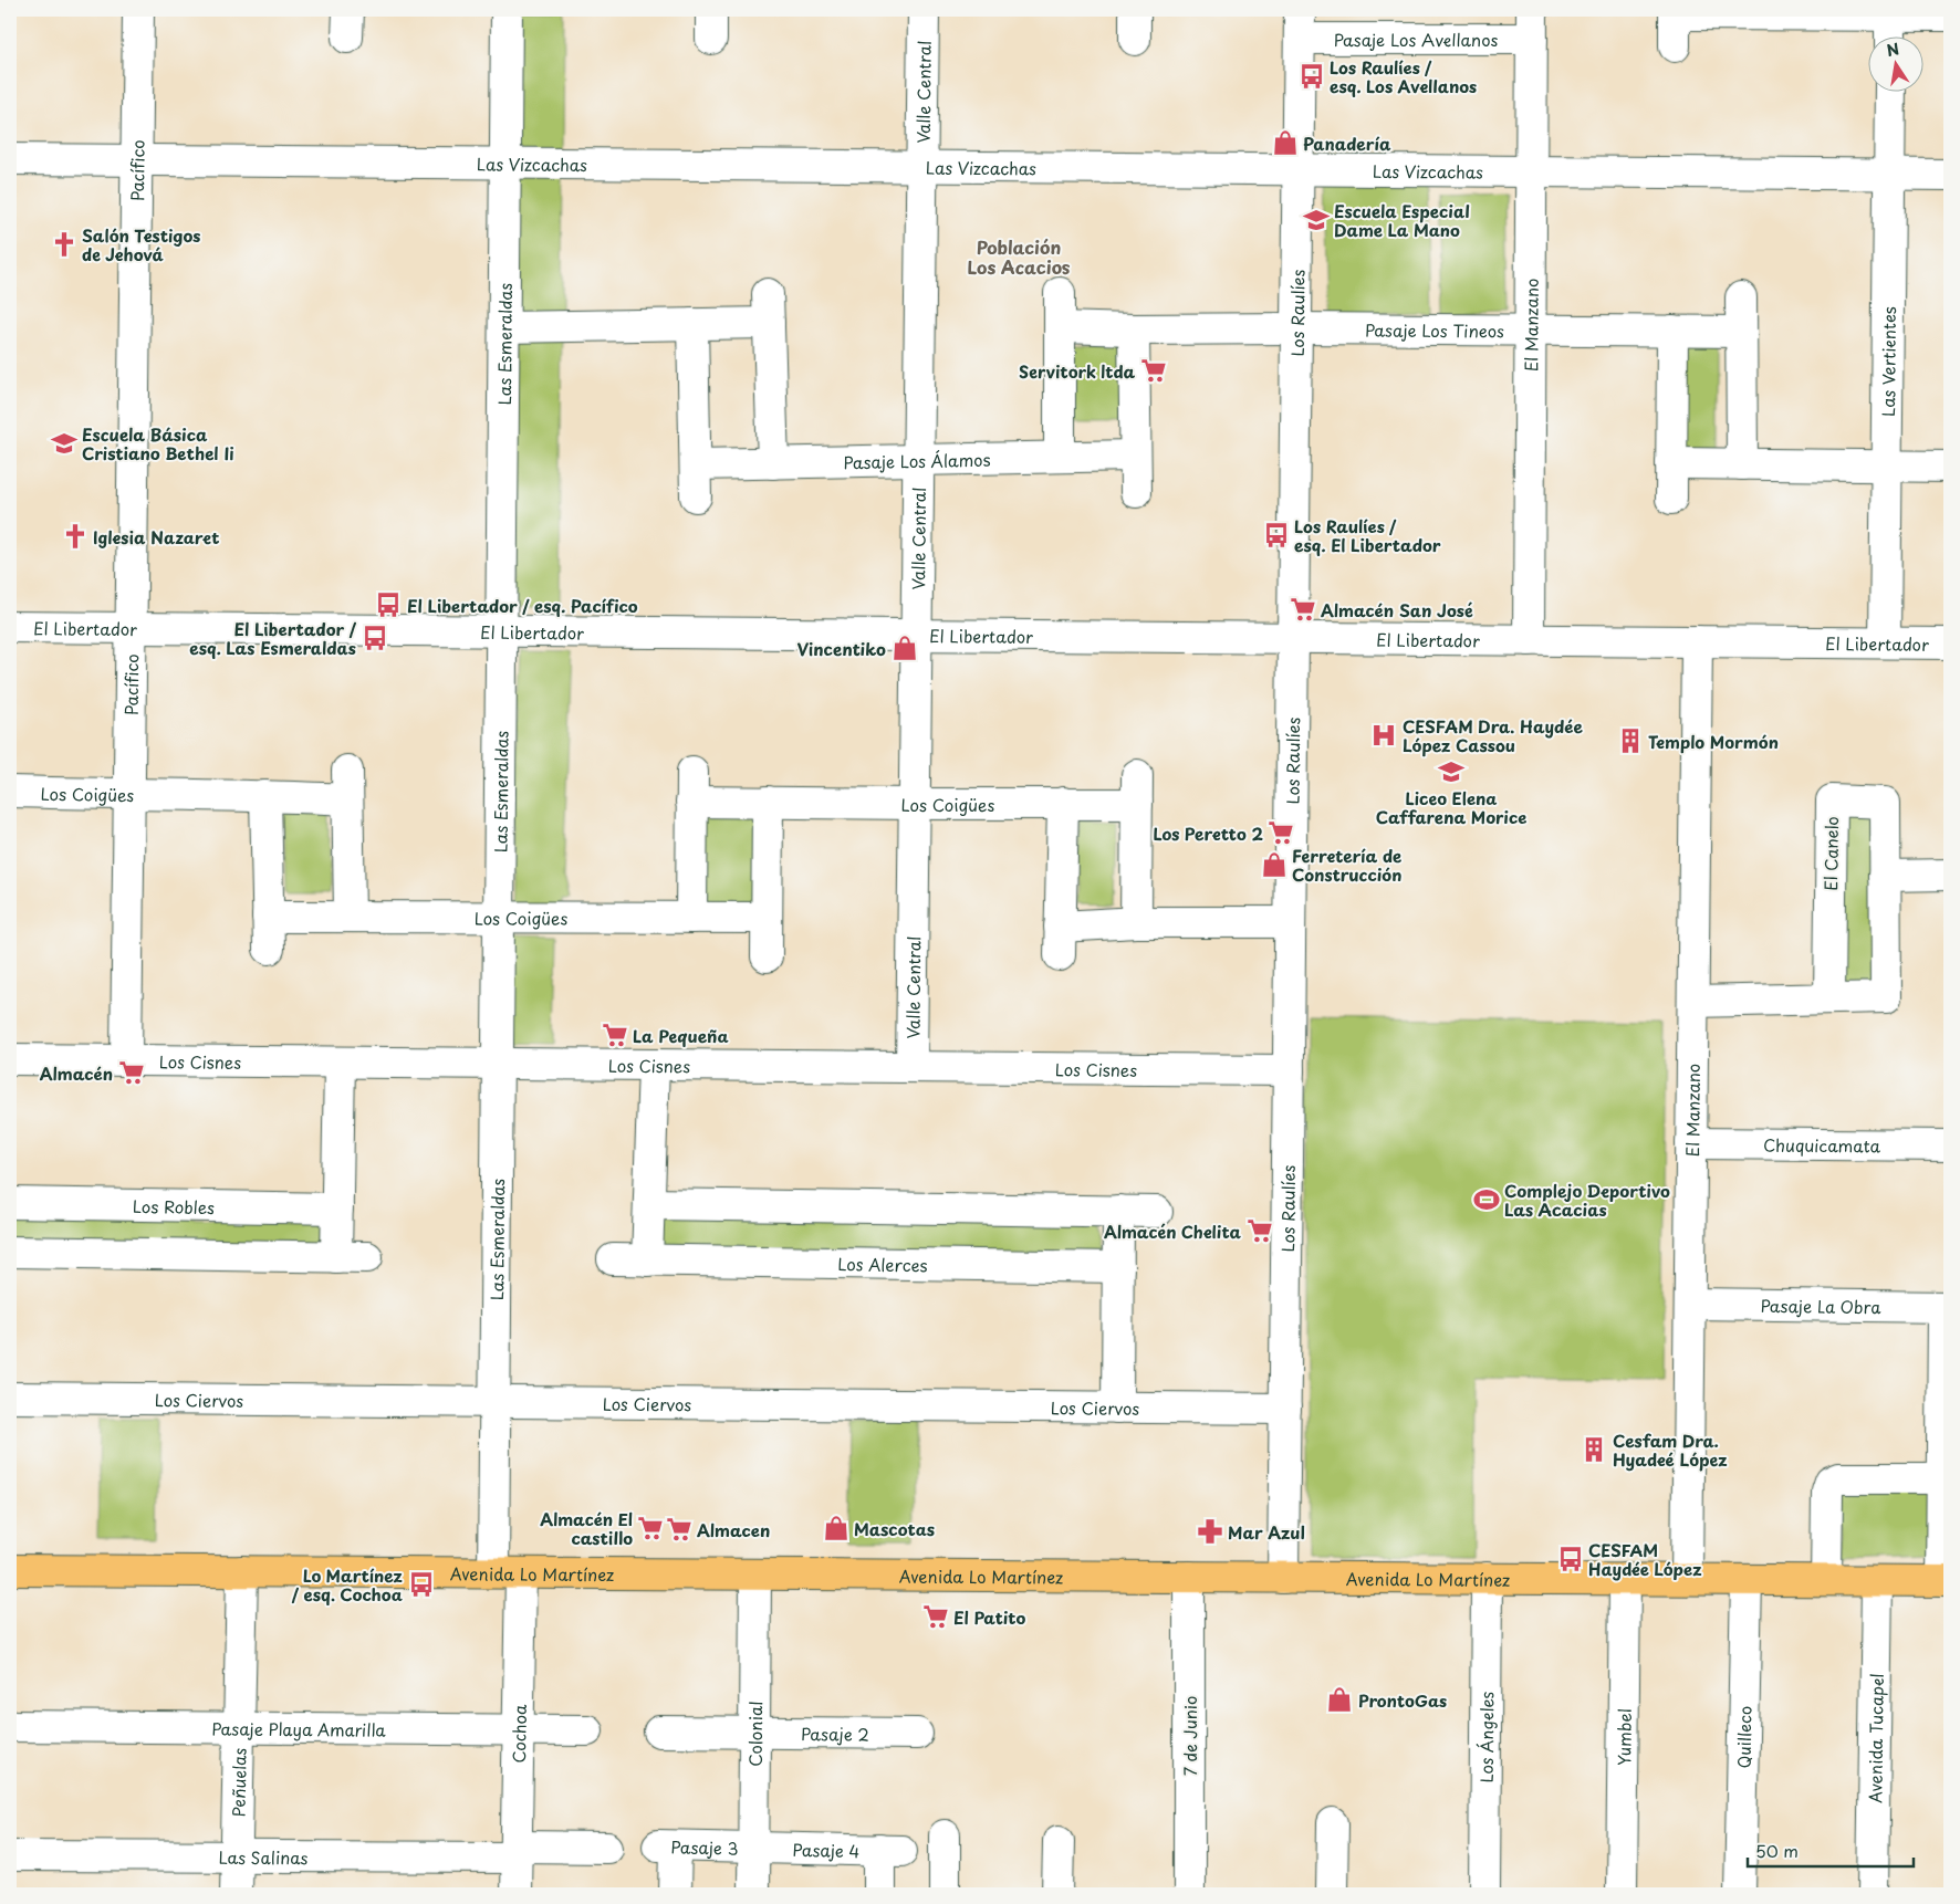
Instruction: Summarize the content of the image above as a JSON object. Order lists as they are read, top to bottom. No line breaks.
{"streets":{"main road":["Avenida Lo Martínez"],"street":["Pasaje Los Avellanos","Valle Central","Las Vizcachas","Pacífico","Los Raulíes","El Manzano","Pasaje Los Tineos","Las Esmeraldas","Las Vertientes","Pasaje Los Álamos","El Libertador","Los Coigües","El Canelo","Los Cisnes","Chuquicamata","Los Robles","Los Alerces","Pasaje La Obra","Los Ciervos","Pasaje Playa Amarilla","Cochoa","Pasaje 2","Colonial","7 de Junio","Los Ángeles","Yumbel","Quilleco","Avenida Tucapel","Peñuelas","Pasaje 3","Pasaje 4","Las Salinas"]},"crossings":[["Pasaje Los Avellanos","Los Raulíes"],["Pasaje Los Avellanos","El Manzano"],["Valle Central","Las Vizcachas"],["Valle Central","Pasaje Los Álamos"],["Valle Central","El Libertador"],["Valle Central","Los Coigües"],["Valle Central","Los Cisnes"],["Las Vizcachas","Pacífico"],["Las Vizcachas","Los Raulíes"],["Las Vizcachas","El Manzano"],["Las Vizcachas","Las Esmeraldas"],["Las Vizcachas","Las Vertientes"],["Pacífico","El Libertador"],["Pacífico","Los Coigües"],["Pacífico","Los Cisnes"],["Los Raulíes","Pasaje Los Tineos"],["Los Raulíes","El Libertador"],["Los Raulíes","Los Cisnes"],["Los Raulíes","Los Ciervos"],["Los Raulíes","Avenida Lo Martínez"],["El Manzano","Pasaje Los Tineos"],["El Manzano","El Libertador"],["El Manzano","El Canelo"],["El Manzano","Chuquicamata"],["El Manzano","Pasaje La Obra"],["El Manzano","Avenida Lo Martínez"],["Las Esmeraldas","El Libertador"],["Las Esmeraldas","Los Coigües"],["Las Esmeraldas","Los Cisnes"],["Las Esmeraldas","Los Ciervos"],["Las Esmeraldas","Avenida Lo Martínez"],["Las Esmeraldas","Cochoa"],["Las Vertientes","El Libertador"],["Avenida Lo Martínez","Cochoa"],["Avenida Lo Martínez","Colonial"],["Avenida Lo Martínez","7 de Junio"],["Avenida Lo Martínez","Los Ángeles"],["Avenida Lo Martínez","Yumbel"],["Avenida Lo Martínez","Quilleco"],["Avenida Lo Martínez","Avenida Tucapel"],["Avenida Lo Martínez","Peñuelas"],["Pasaje Playa Amarilla","Cochoa"],["Pasaje Playa Amarilla","Peñuelas"],["Cochoa","Las Salinas"],["Pasaje 2","Colonial"],["Colonial","Pasaje 3"],["Colonial","Pasaje 4"],["Peñuelas","Las Salinas"],["Pasaje 3","Pasaje 4"]],"districts":["Población Los Acacios"],"places":{"bus stop":["Los Raulíes / esq. Los Avellanos","Los Raulíes / esq. El Libertador","El Libertador / esq. Pacífico","El Libertador / esq. Las Esmeraldas","CESFAM Haydée López","Lo Martínez / esq. Cochoa"],"shop":["Panadería","Vincentiko","Ferretería de Construcción","Mascotas","ProntoGas"],"school or university":["Escuela Especial Dame La Mano","Escuela Básica Cristiano Bethel Ii","Liceo Elena Caffarena Morice"],"church":["Salón Testigos de Jehová","Iglesia Nazaret"],"supermarket":["Servitork ltda","Almacén San José","Los Peretto 2","La Pequeña","Almacén","Almacén Chelita","Almacén El castillo","Almacen","El Patito"],"hospital":["CESFAM Dra. Haydée López Cassou"],"building":["Templo Mormón","Cesfam Dra. Hyadeé López"],"sports":["Complejo Deportivo Las Acacias"],"pharmacy":["Mar Azul"]},"scale_bar":"50 m","north":"top"}
